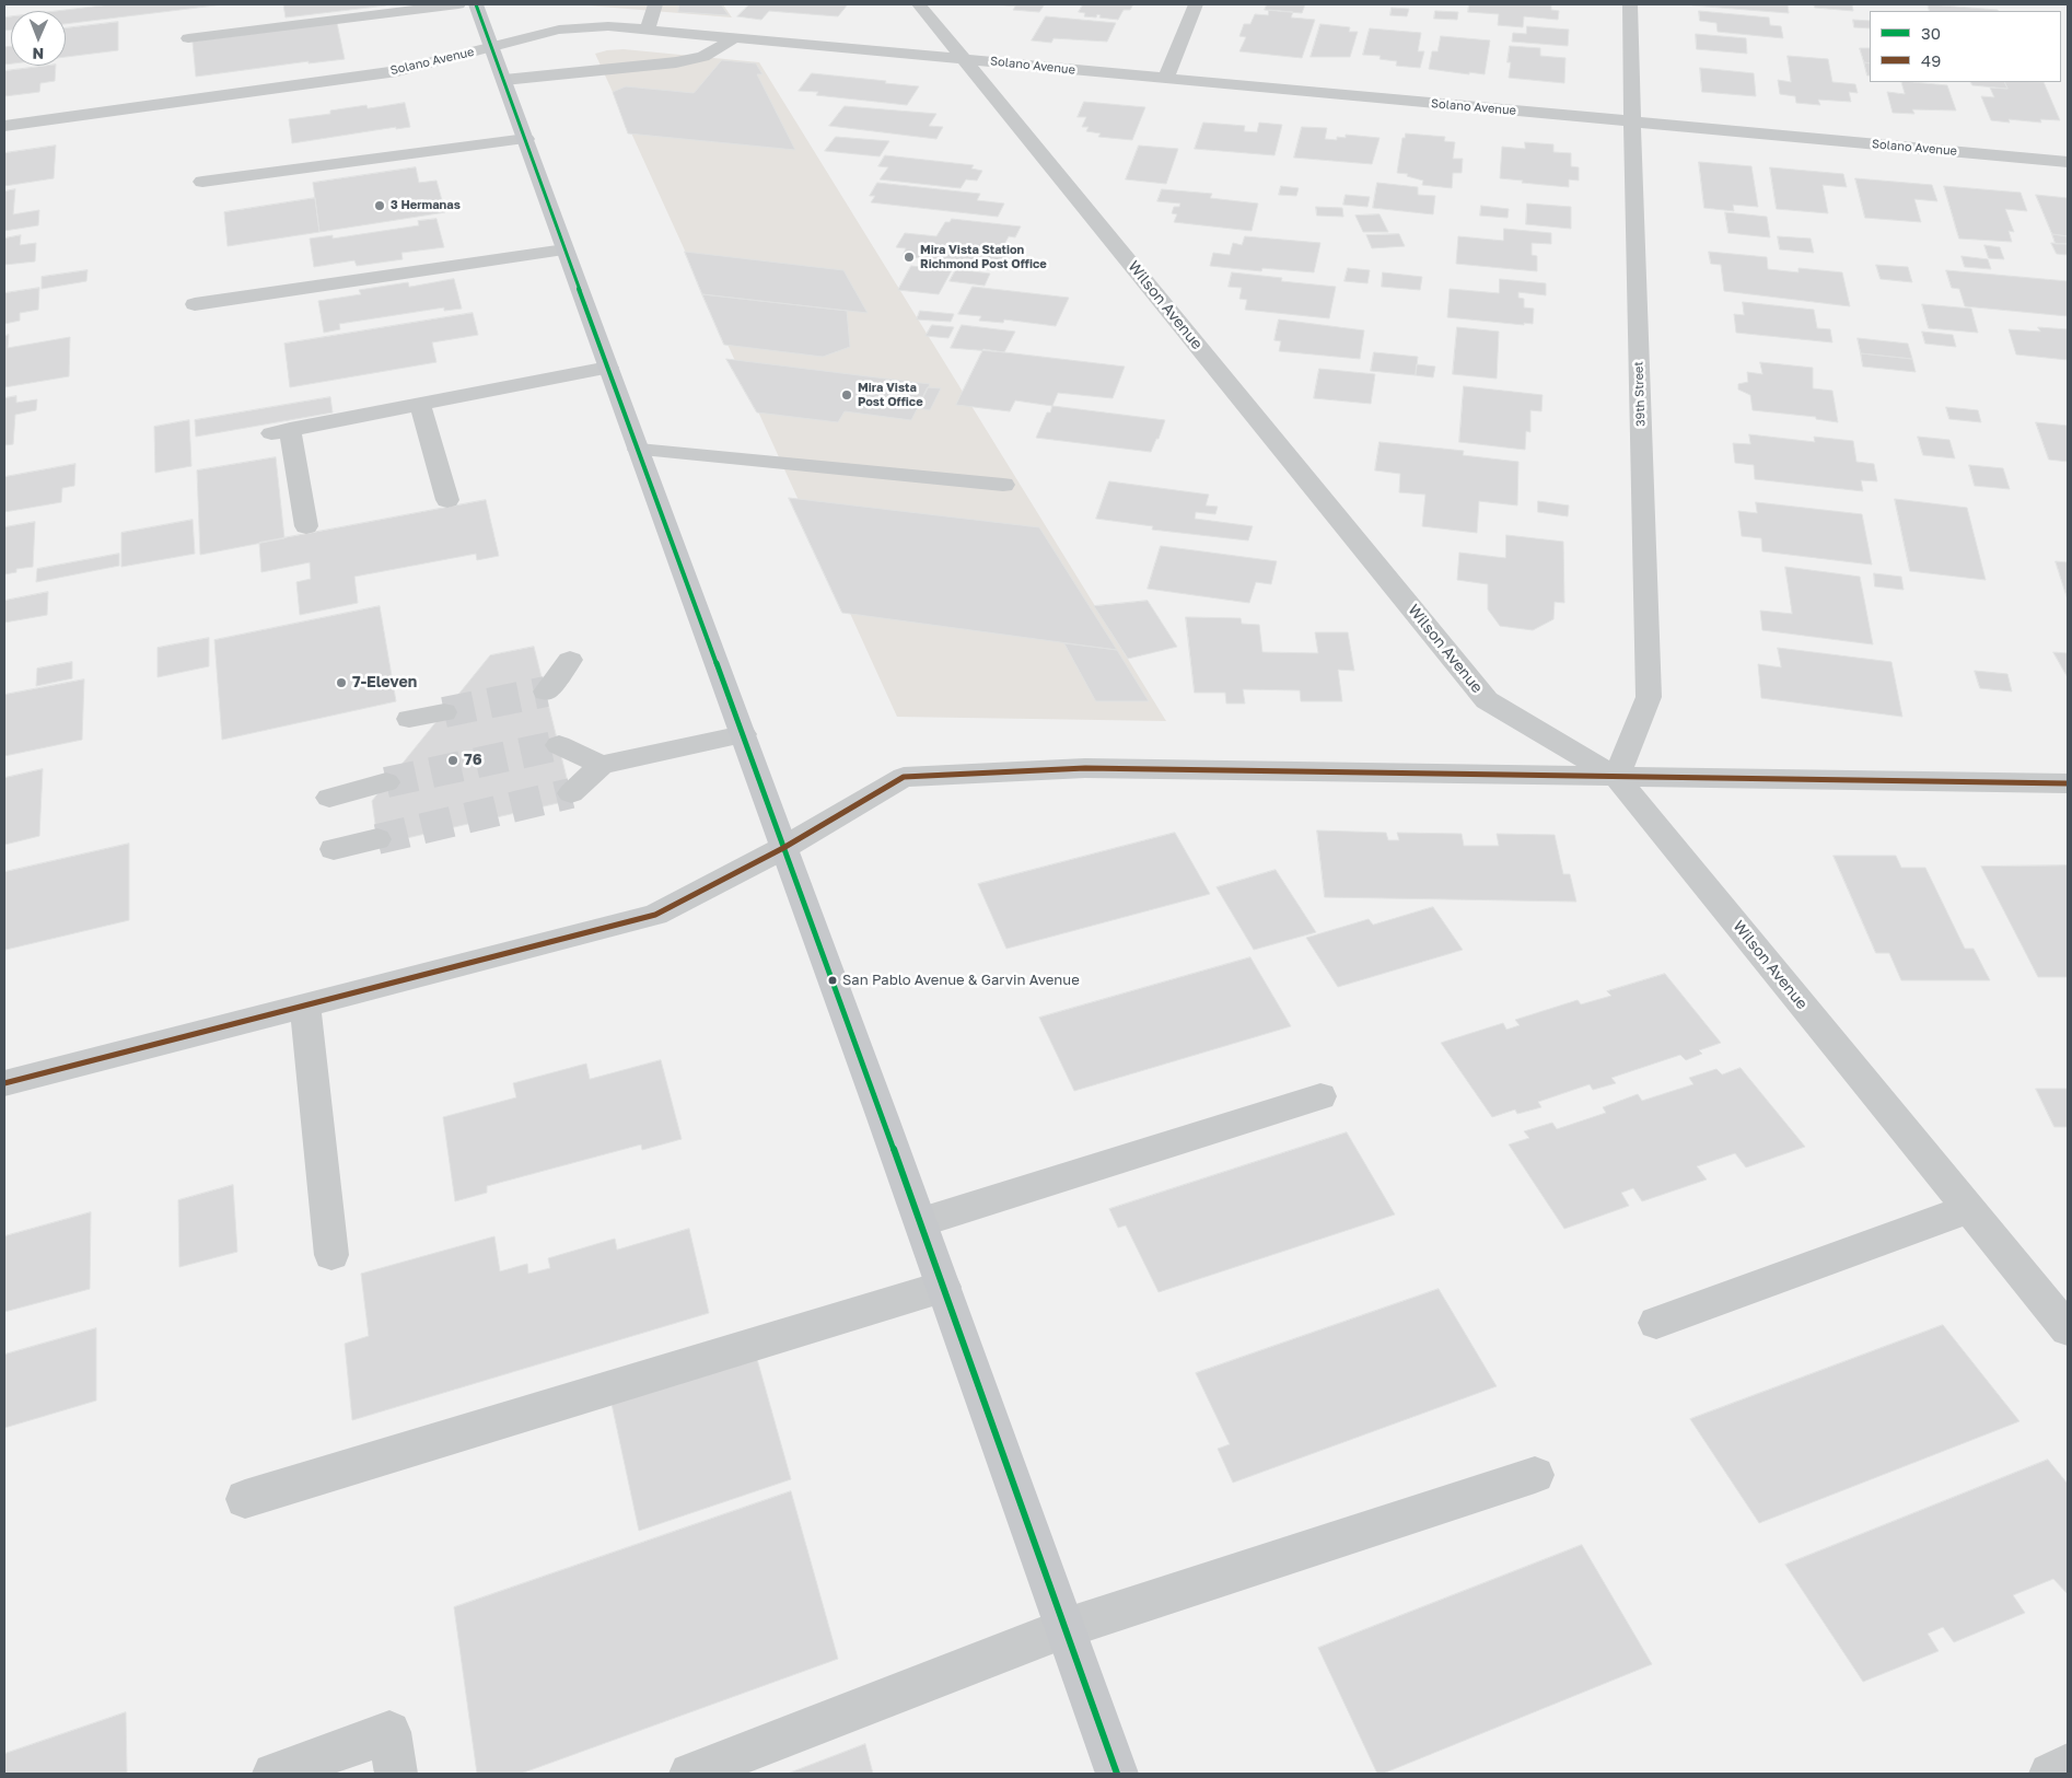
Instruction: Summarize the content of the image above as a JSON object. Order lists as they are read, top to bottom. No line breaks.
{"streets":{"street":["Solano Avenue","Wilson Avenue","39th Street"]},"crossings":[["Solano Avenue","Wilson Avenue"],["Solano Avenue","39th Street"],["Wilson Avenue","39th Street"]],"places":["3 Hermanas","Mira Vista Station Richmond Post Office","Mira Vista Post Office","7-Eleven","76","San Pablo Avenue & Garvin Avenue"],"lines":["transit line 30","transit line 49"],"legend":["30","49"],"north":"bottom"}
